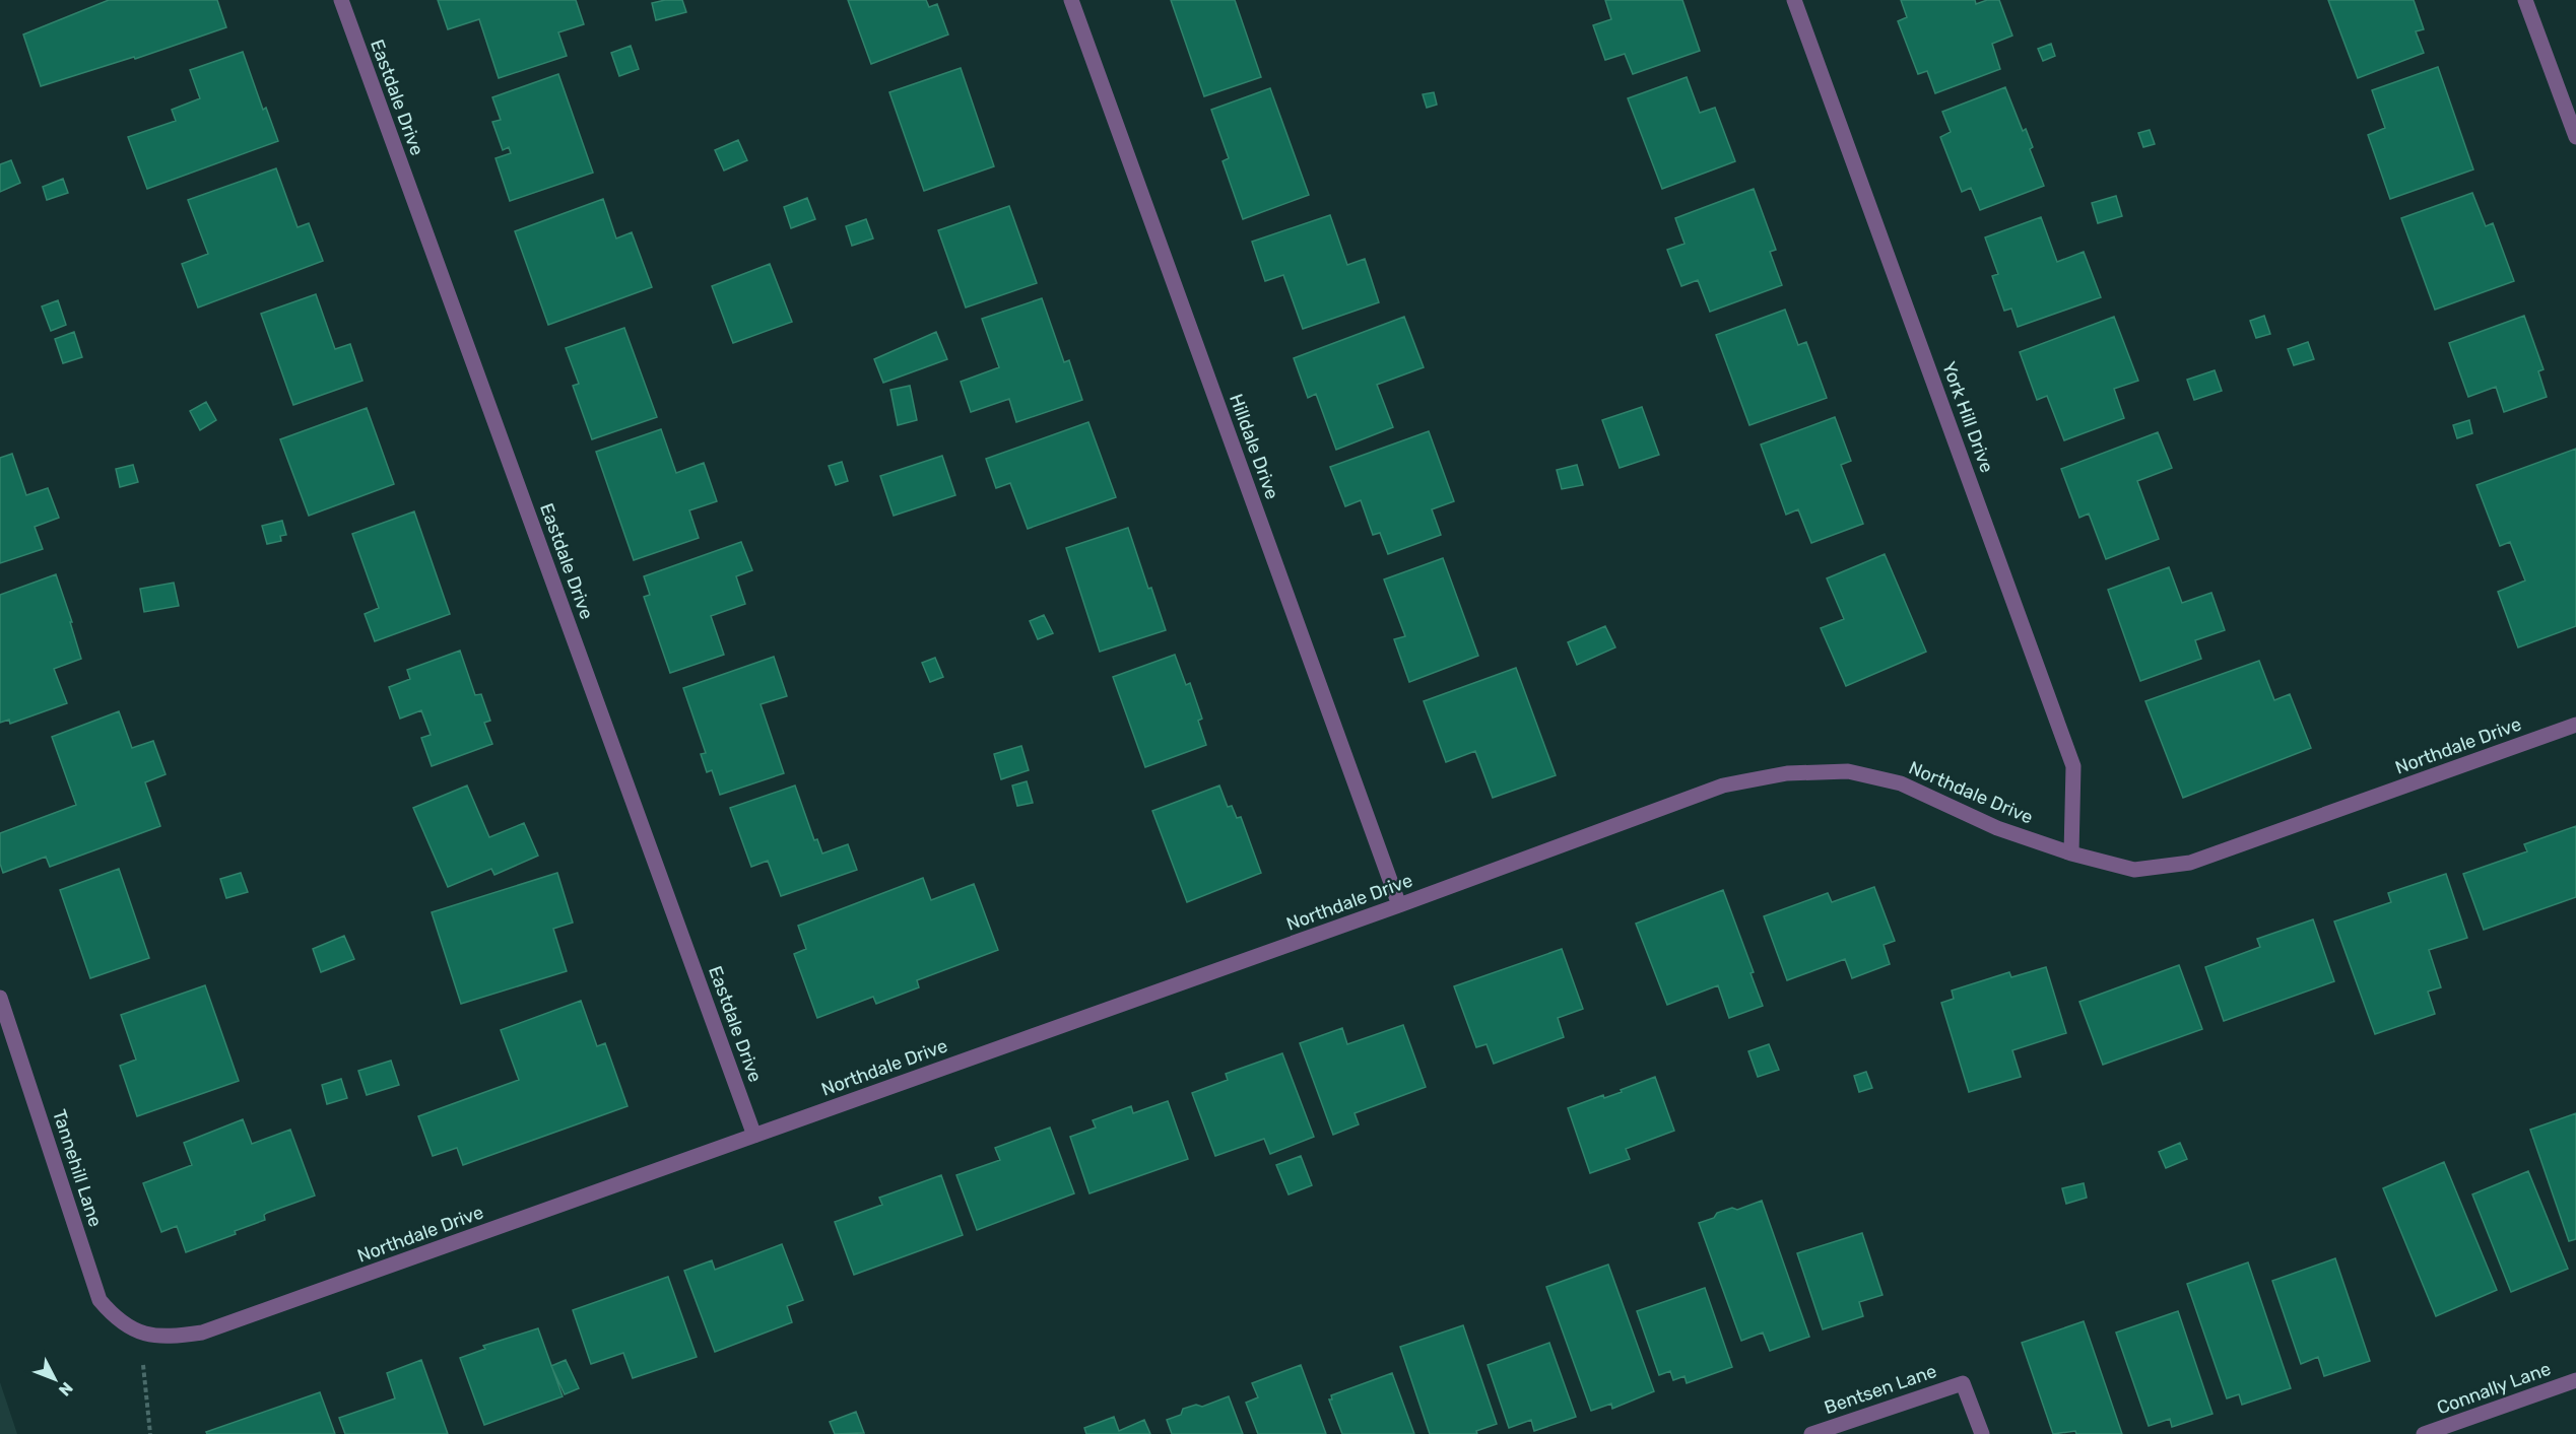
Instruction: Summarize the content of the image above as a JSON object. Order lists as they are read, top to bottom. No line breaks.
{"streets":{"street":["Eastdale Drive","York Hill Drive","Hilldale Drive","Northdale Drive","Tannehill Lane","Connally Lane","Bentsen Lane"]},"crossings":[["Eastdale Drive","Northdale Drive"],["York Hill Drive","Northdale Drive"],["Hilldale Drive","Northdale Drive"],["Northdale Drive","Tannehill Lane"]],"north":"bottom right"}
